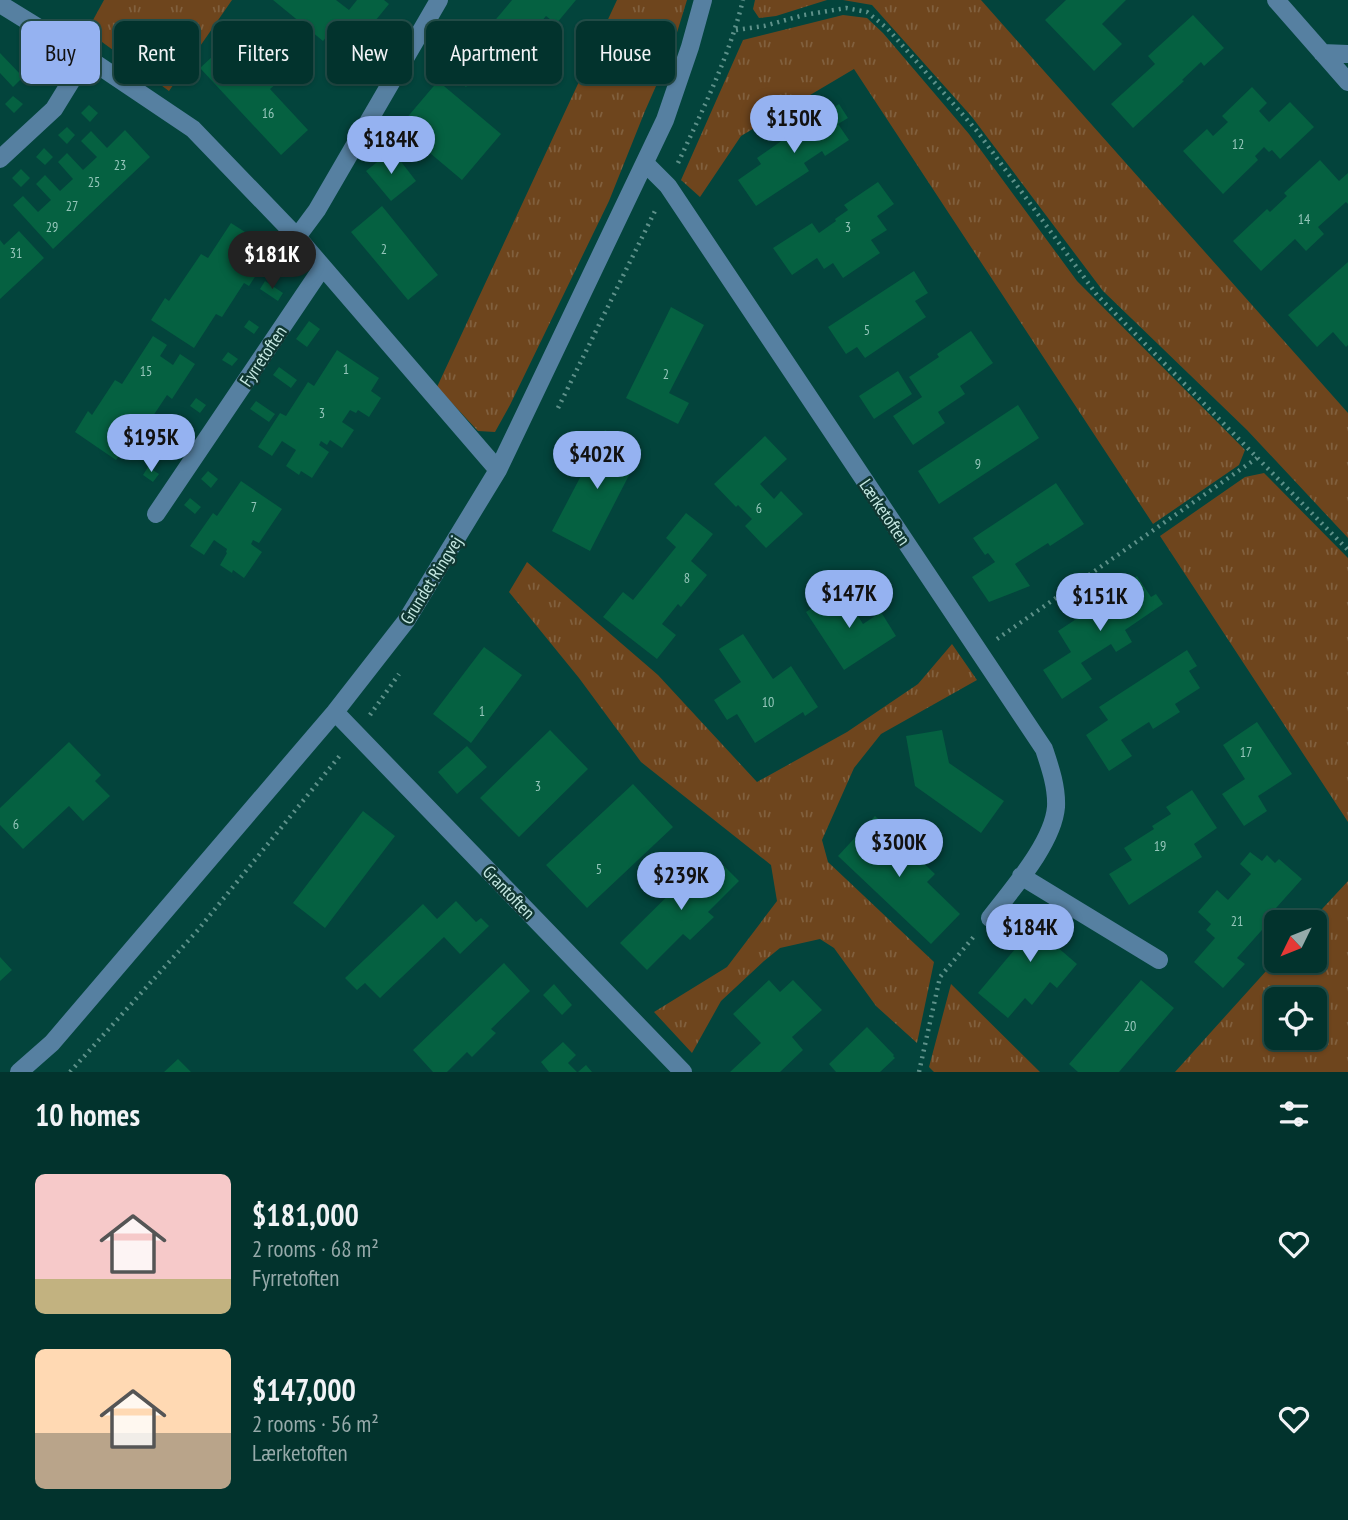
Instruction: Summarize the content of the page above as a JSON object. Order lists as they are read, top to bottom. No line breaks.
{"streets":{"street":["Fyrretoften","Lærketoften","Grundet Ringvej","Grantoften"]},"crossings":[["Lærketoften","Grundet Ringvej"],["Grundet Ringvej","Grantoften"]],"house_numbers":["16","12","23","25","27","14","29","3","2","31","5","1","15","2","3","9","7","6","8","10","1","17","3","6","19","5","21","20"],"north":"bottom left","page":{"chip":["Buy","Rent","Filters","New","Apartment","House"],"price":["$150K","$184K","$181K","$195K","$402K","$147K","$151K","$300K","$239K","$184K"],"heading":"10 homes","list":[{"name":"$181,000","note":"2 rooms · 68 m² · Fyrretoften"},{"name":"$147,000","note":"2 rooms · 56 m² · Lærketoften"}]}}
